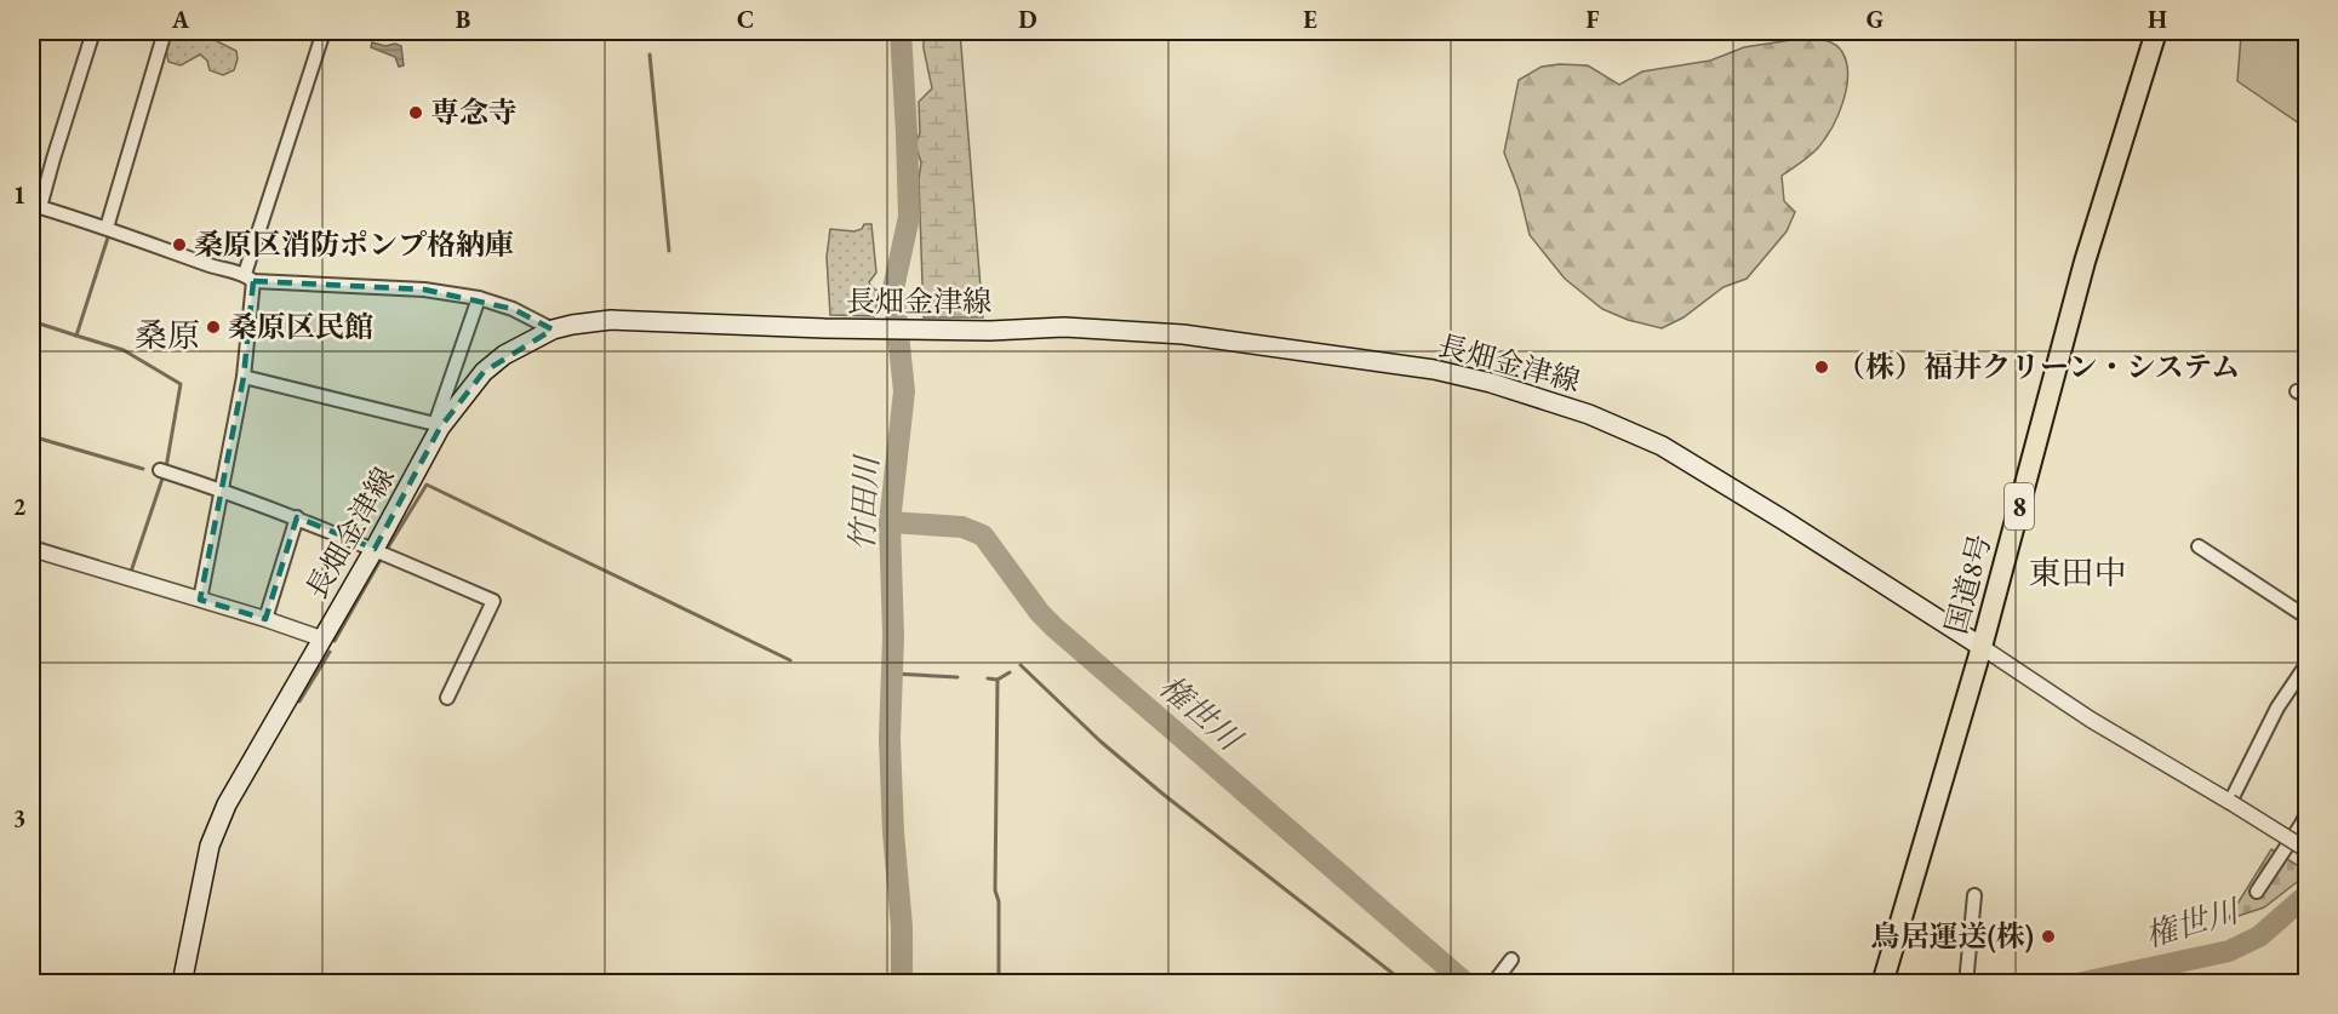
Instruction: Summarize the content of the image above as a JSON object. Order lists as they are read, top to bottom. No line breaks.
{"streets":{"highway":["8","国道8号"],"main road":["長畑金津線"]},"crossings":[["長畑金津線","国道8号"]],"districts":["桑原","東田中"],"water":["竹田川","権世川"],"places":["専念寺","桑原区消防ポンプ格納庫","桑原区民館","（株）福井クリーン・システム","鳥居運送(株)"],"grid":{"columns":["A","B","C","D","E","F","G","H"],"rows":["1","2","3"]}}
